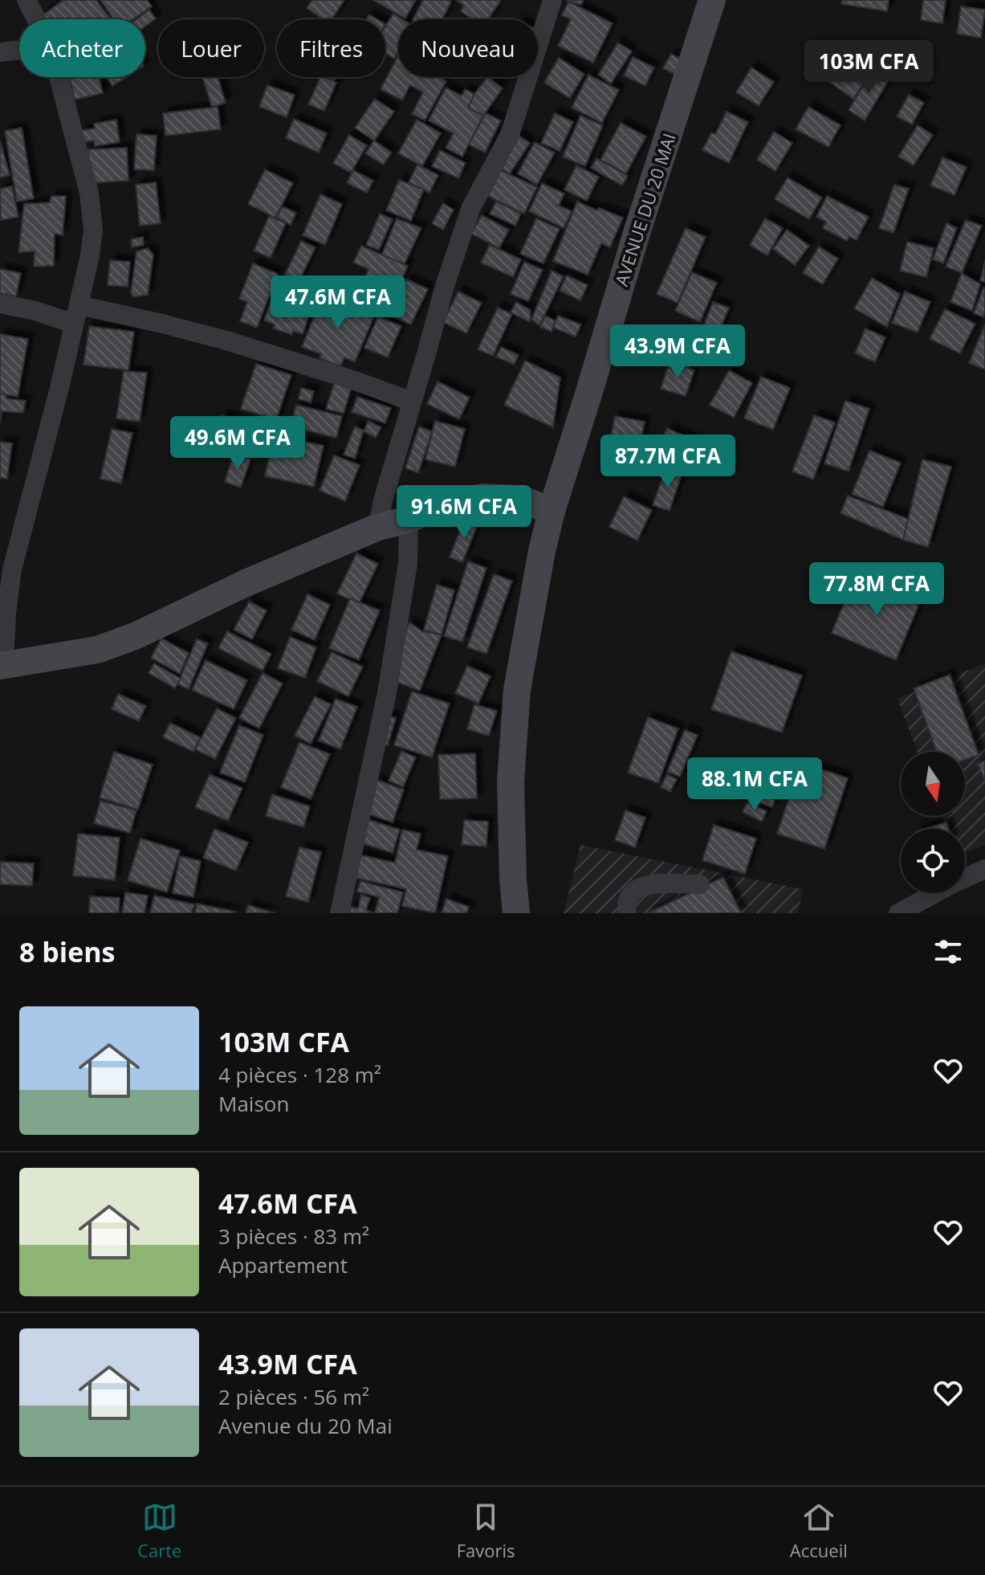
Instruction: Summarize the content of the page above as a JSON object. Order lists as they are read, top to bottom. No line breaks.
{"streets":{"main road":["AVENUE DU 20 MAI"]},"north":"bottom","page":{"chip":["Acheter","Louer","Filtres","Nouveau"],"price":["103M CFA","47.6M CFA","43.9M CFA","49.6M CFA","87.7M CFA","91.6M CFA","77.8M CFA","88.1M CFA"],"heading":"8 biens","list":[{"name":"103M CFA","note":"4 pièces · 128 m² · Maison"},{"name":"47.6M CFA","note":"3 pièces · 83 m² · Appartement"},{"name":"43.9M CFA","note":"2 pièces · 56 m² · Avenue du 20 Mai"}],"tabs":["Carte","Favoris","Accueil"]}}
